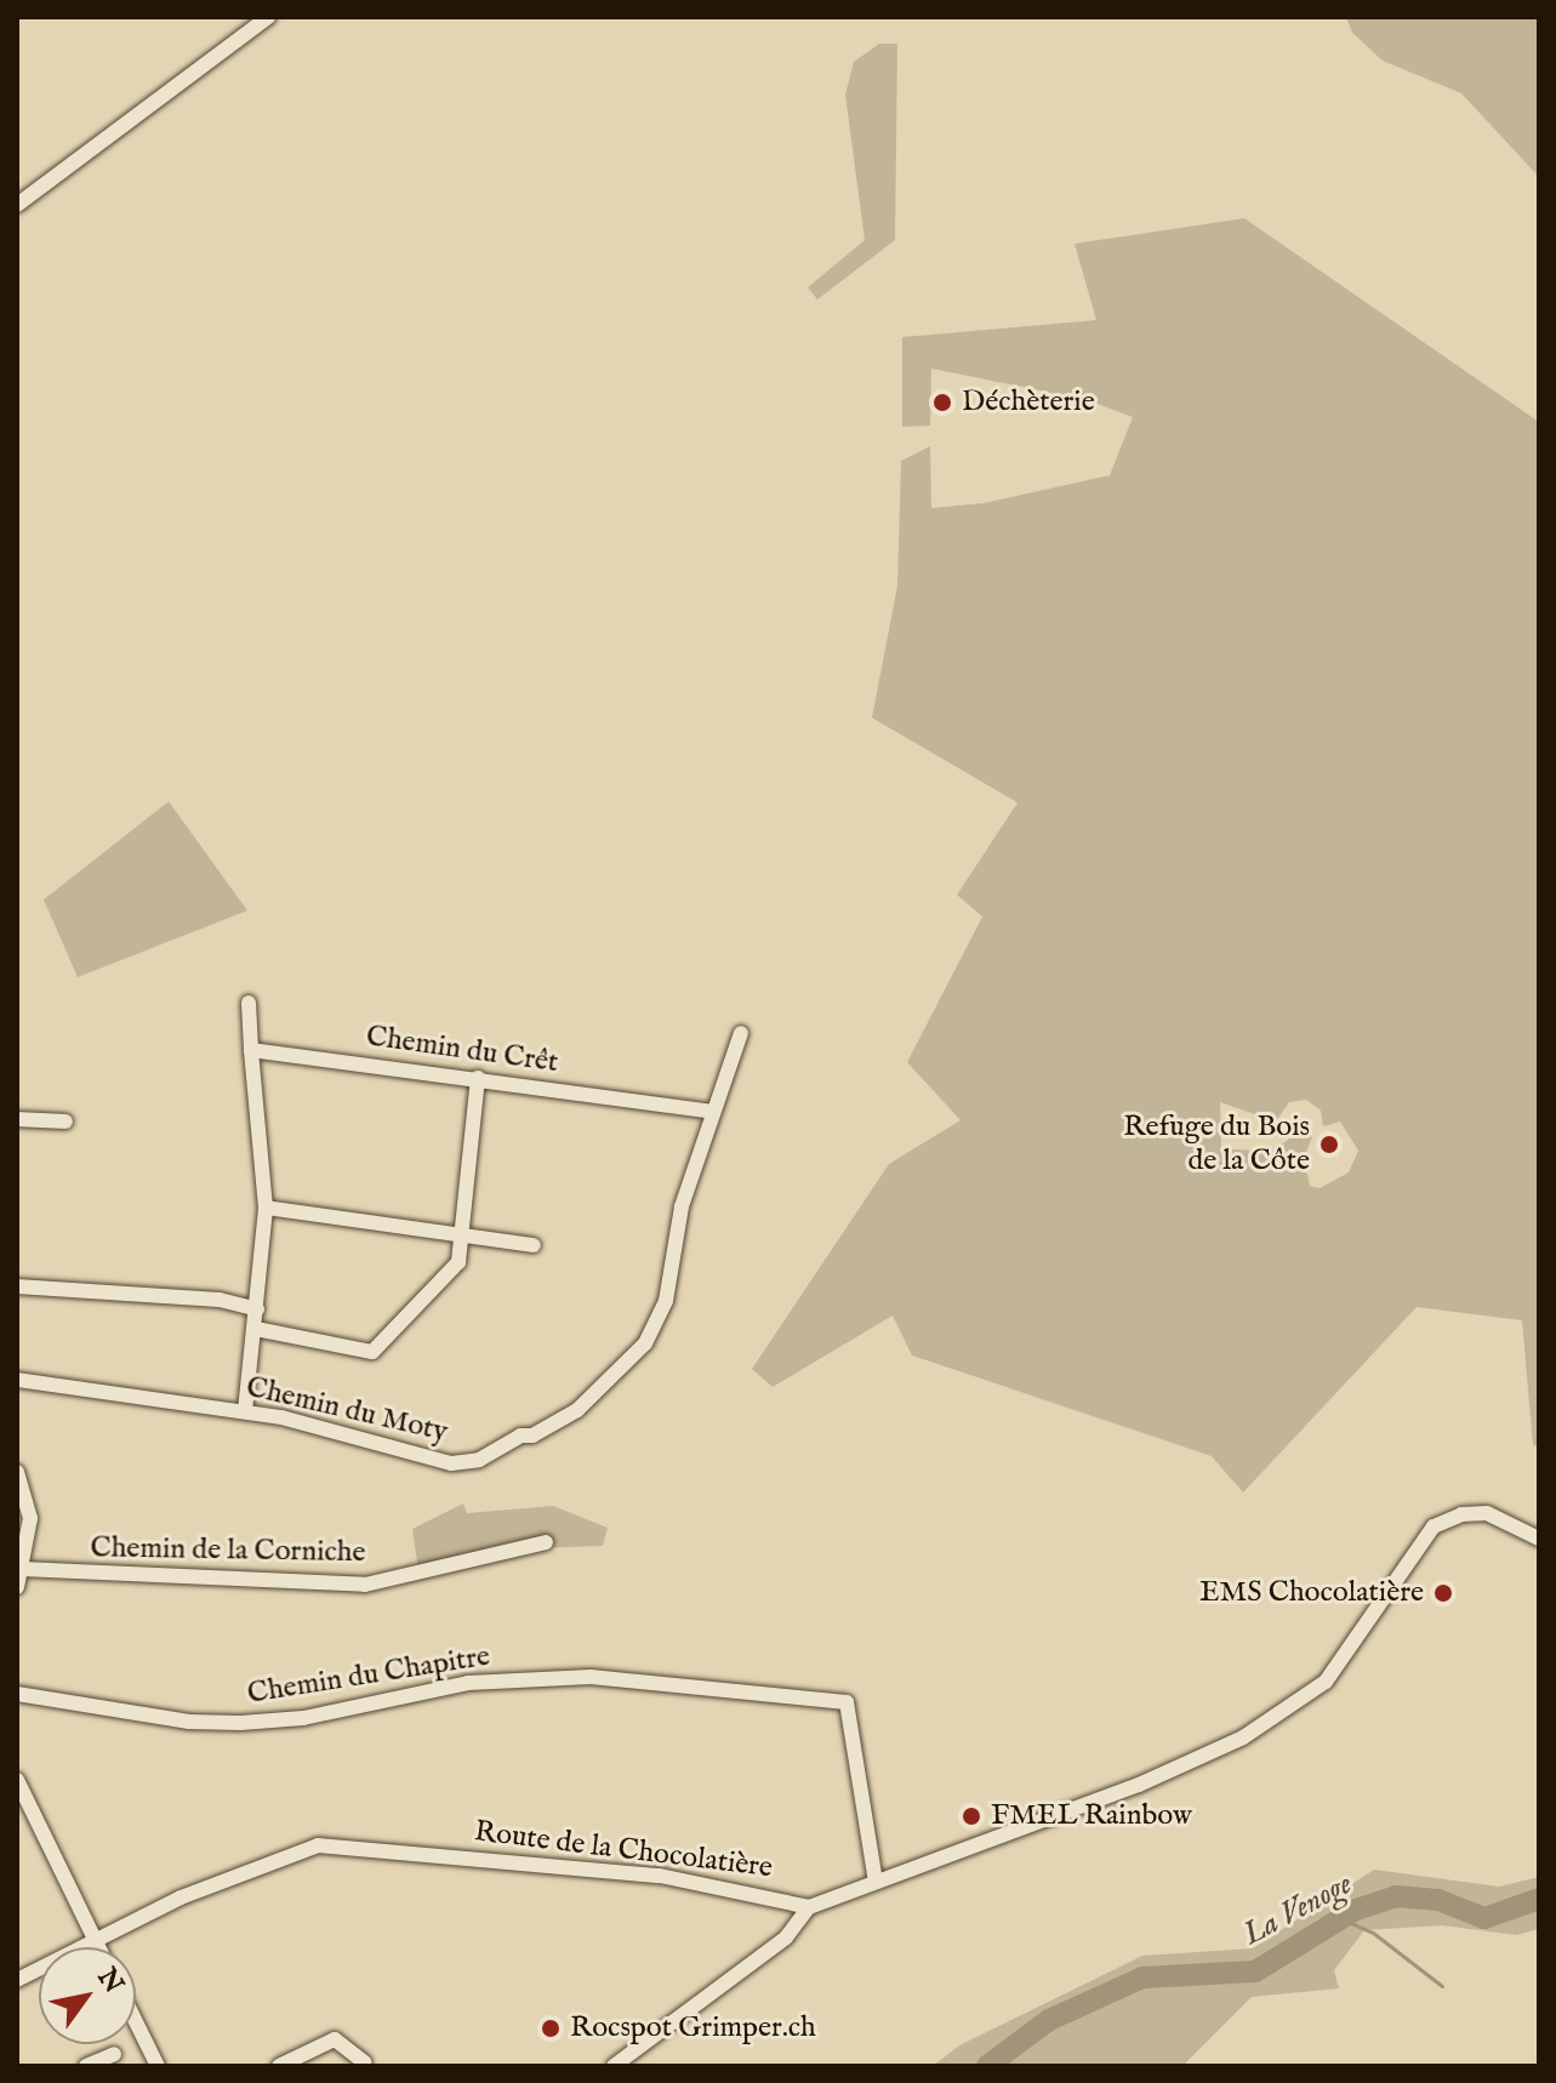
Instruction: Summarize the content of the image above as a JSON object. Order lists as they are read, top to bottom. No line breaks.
{"streets":{"street":["Chemin du Crêt","Chemin du Moty","Chemin de la Corniche","Chemin du Chapitre","Route de la Chocolatière"]},"crossings":[["Chemin du Crêt","Chemin du Moty"]],"water":["La Venoge"],"places":["Déchèterie","Refuge du Bois de la Côte","EMS Chocolatière","FMEL Rainbow","Rocspot Grimper.ch"],"north":"top right"}
